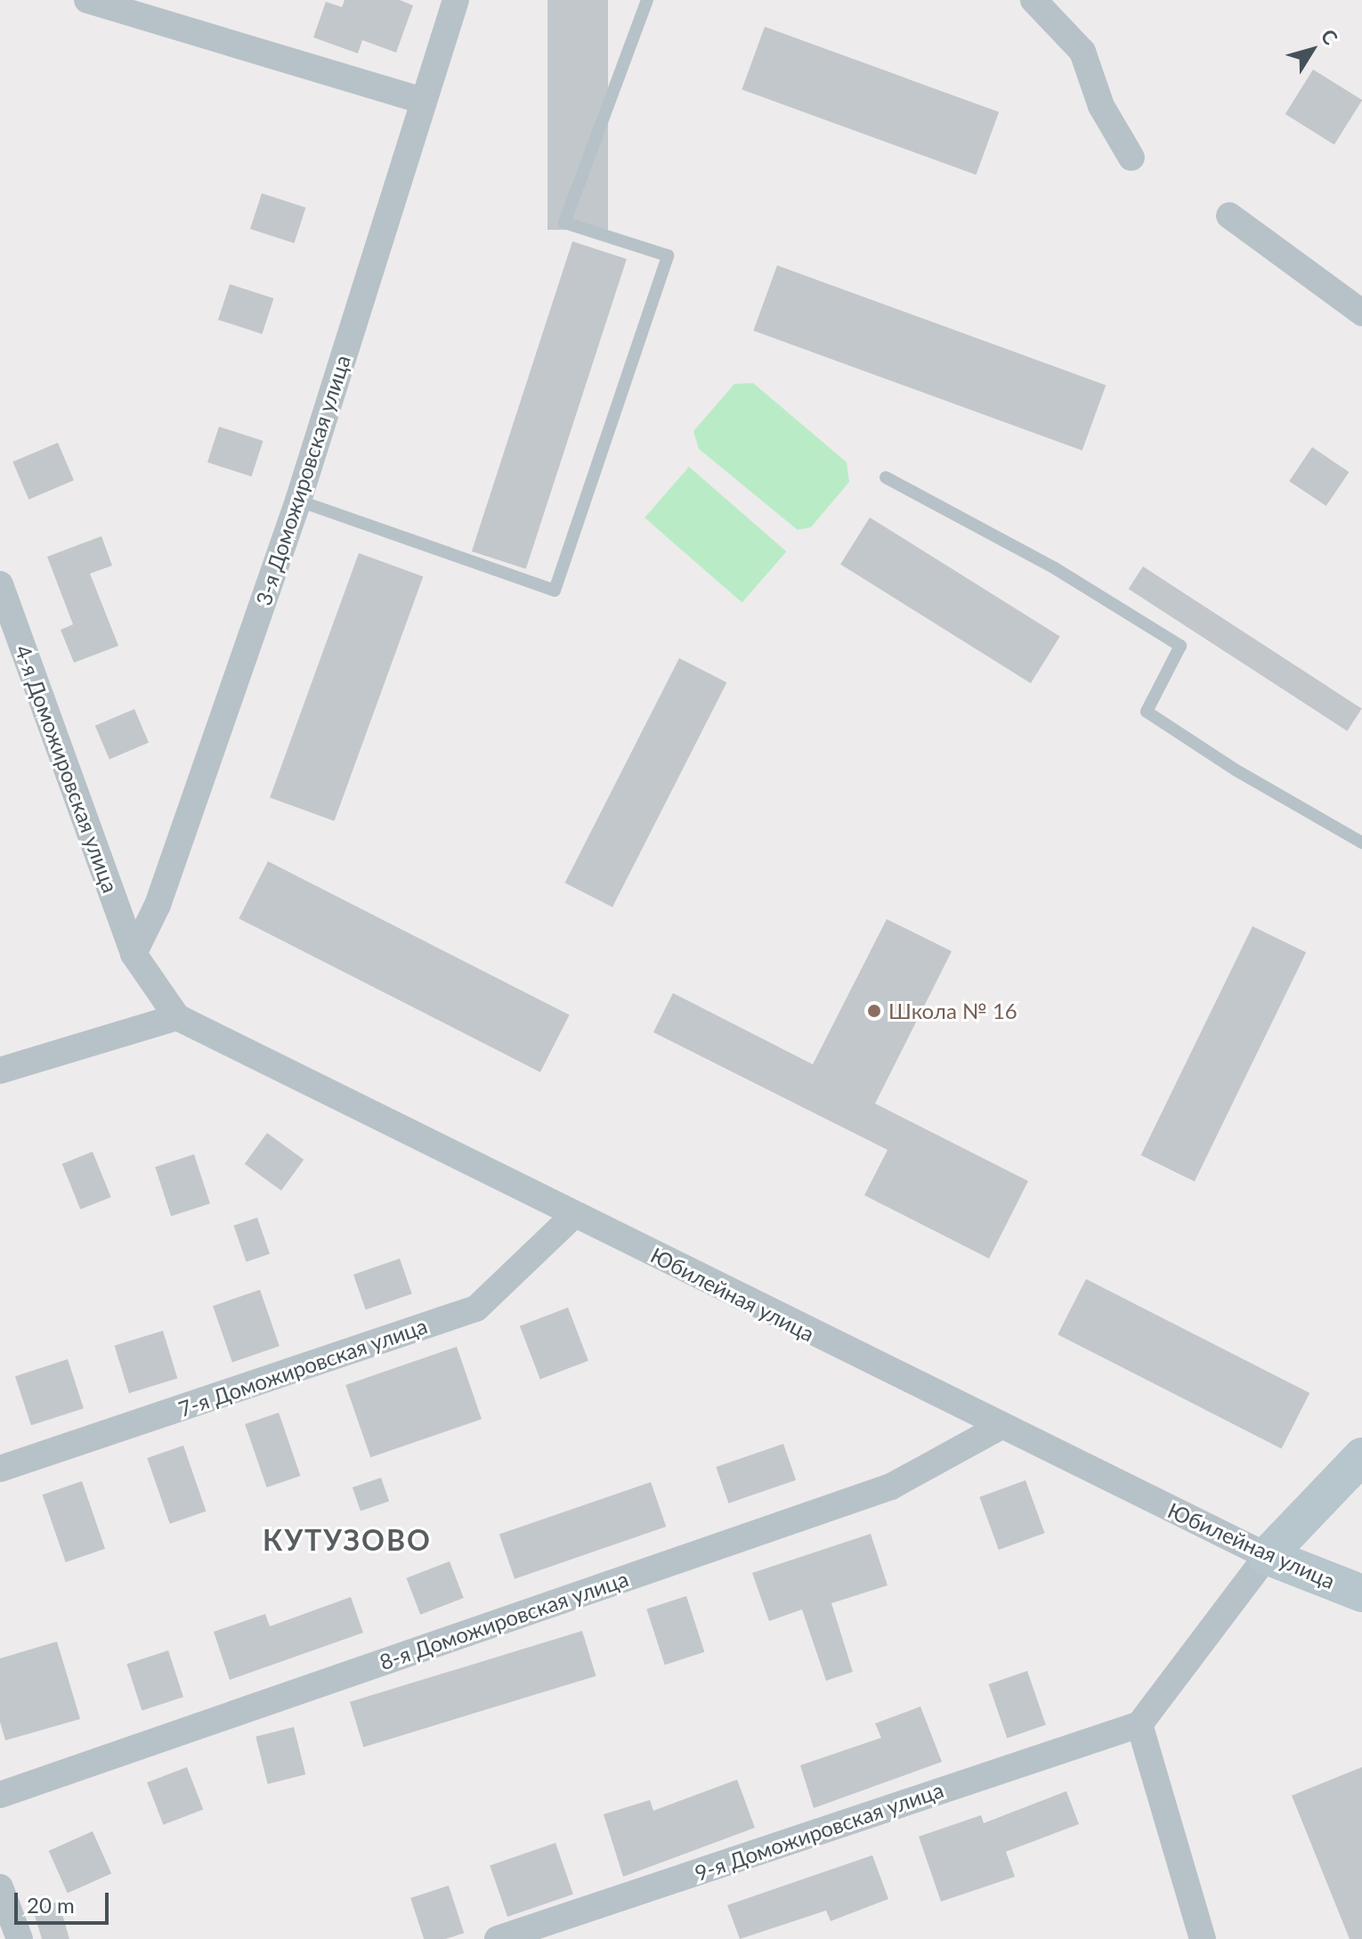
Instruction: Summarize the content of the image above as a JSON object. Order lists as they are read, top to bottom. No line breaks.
{"streets":{"street":["3-я Доможировская улица","4-я Доможировская улица","Юбилейная улица","7-я Доможировская улица","8-я Доможировская улица","9-я Доможировская улица"]},"crossings":[["3-я Доможировская улица","4-я Доможировская улица"],["3-я Доможировская улица","Юбилейная улица"],["4-я Доможировская улица","Юбилейная улица"],["Юбилейная улица","7-я Доможировская улица"],["Юбилейная улица","8-я Доможировская улица"]],"districts":["КУТУЗОВО"],"places":["Школа № 16"],"scale_bar":"20 m","north":"top right"}
